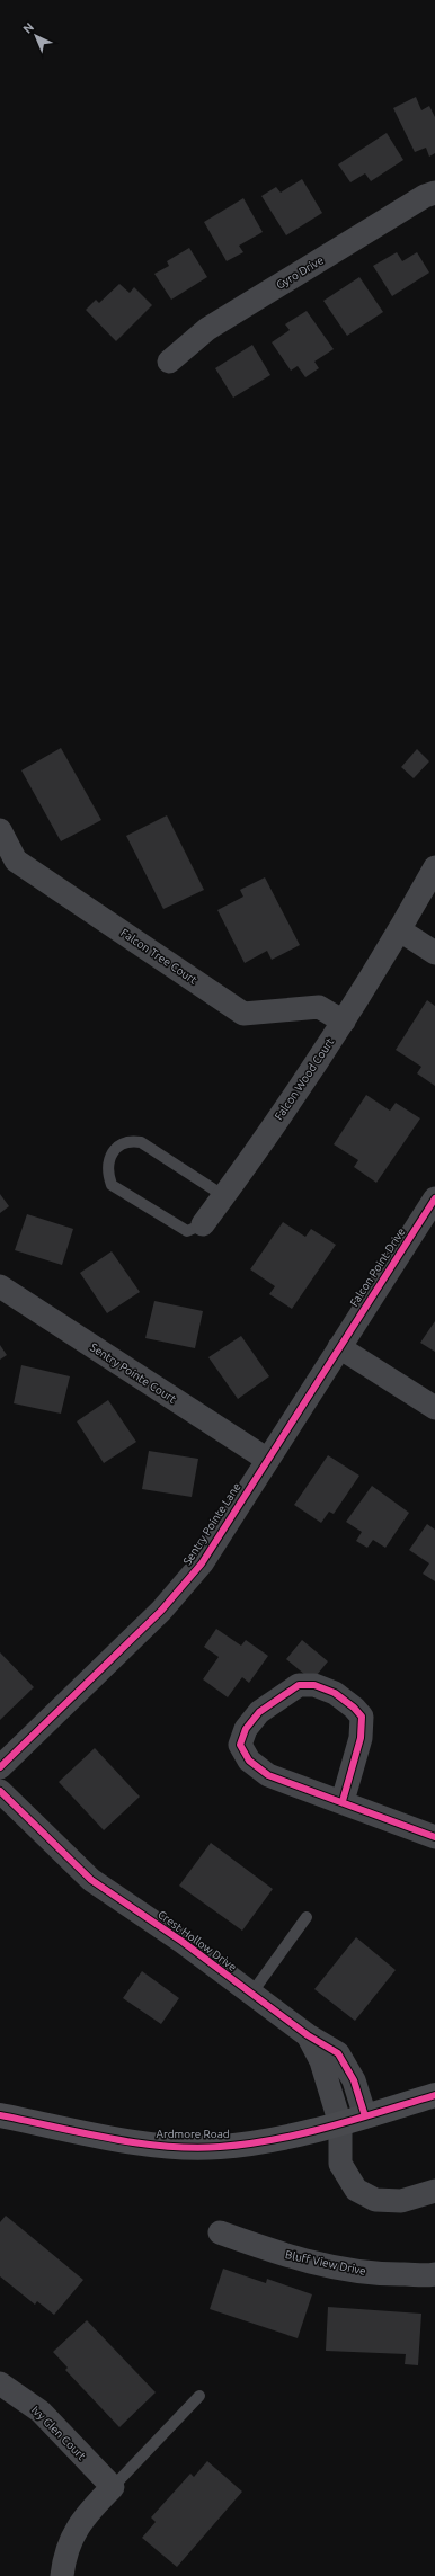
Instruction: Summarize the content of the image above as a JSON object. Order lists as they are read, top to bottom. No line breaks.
{"streets":{"street":["Gyro Drive","Falcon Tree Court","Falcon Wood Court","Falcon Point Drive","Sentry Pointe Court","Sentry Pointe Lane","Crest Hollow Drive","Ardmore Road","Bluff View Drive","Ivy Glen Court"]},"crossings":[["Falcon Tree Court","Falcon Wood Court"],["Falcon Point Drive","Sentry Pointe Lane"],["Sentry Pointe Court","Sentry Pointe Lane"],["Crest Hollow Drive","Ardmore Road"]],"north":"top left"}
